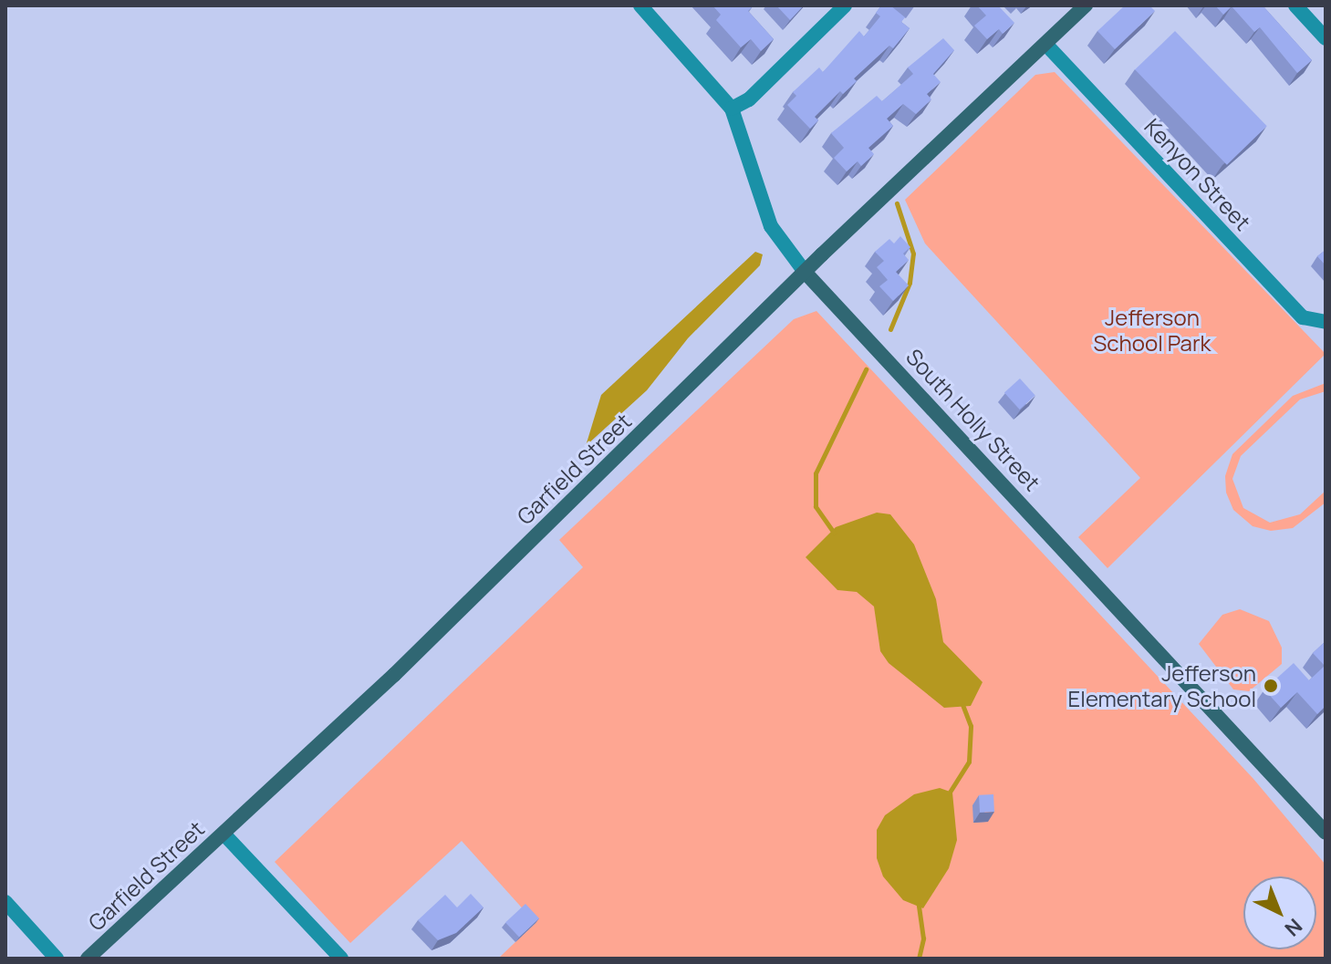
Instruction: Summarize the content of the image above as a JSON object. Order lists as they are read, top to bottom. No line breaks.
{"streets":{"main road":["South Holly Street","Garfield Street"],"street":["Kenyon Street"]},"crossings":[["Kenyon Street","Garfield Street"],["South Holly Street","Garfield Street"]],"parks":["Jefferson School Park"],"places":["Jefferson Elementary School"],"north":"bottom right"}
